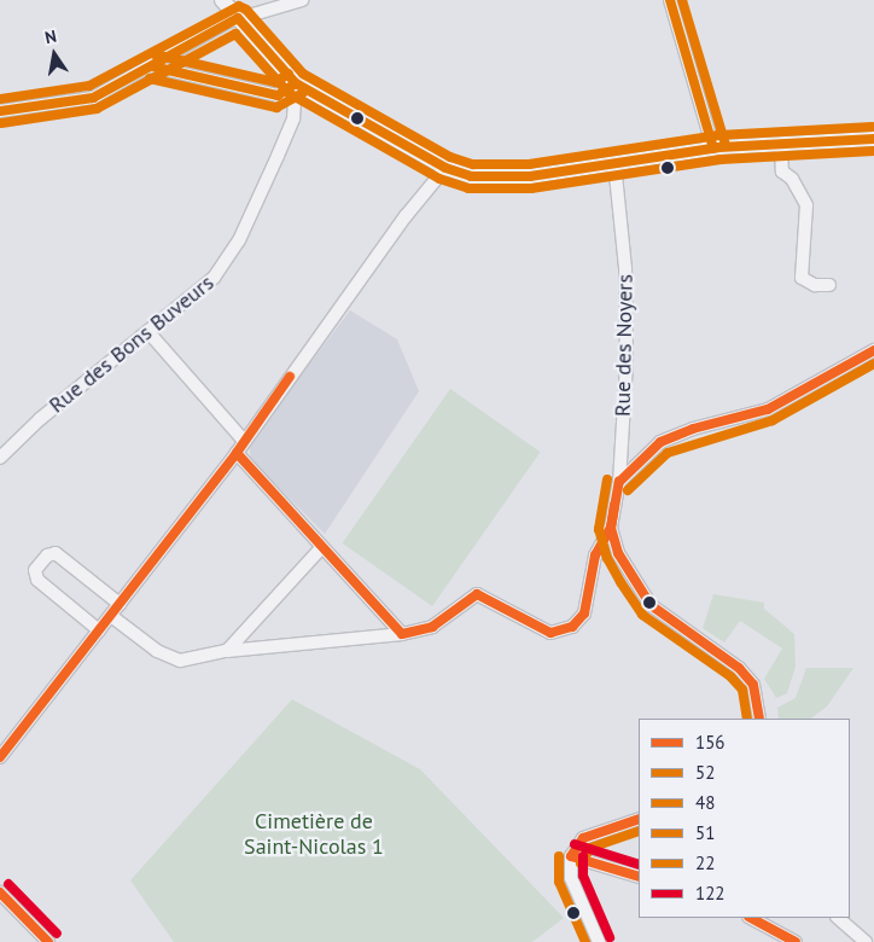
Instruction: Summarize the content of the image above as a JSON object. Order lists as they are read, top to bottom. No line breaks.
{"streets":{"street":["Rue des Bons Buveurs","Rue des Noyers"]},"parks":["Cimetière de Saint-Nicolas 1"],"lines":["transit line 52","transit line 51","transit line 48","transit line 156","transit line 22","transit line 122"],"legend":["156","52","48","51","22","122"],"north":"top"}
